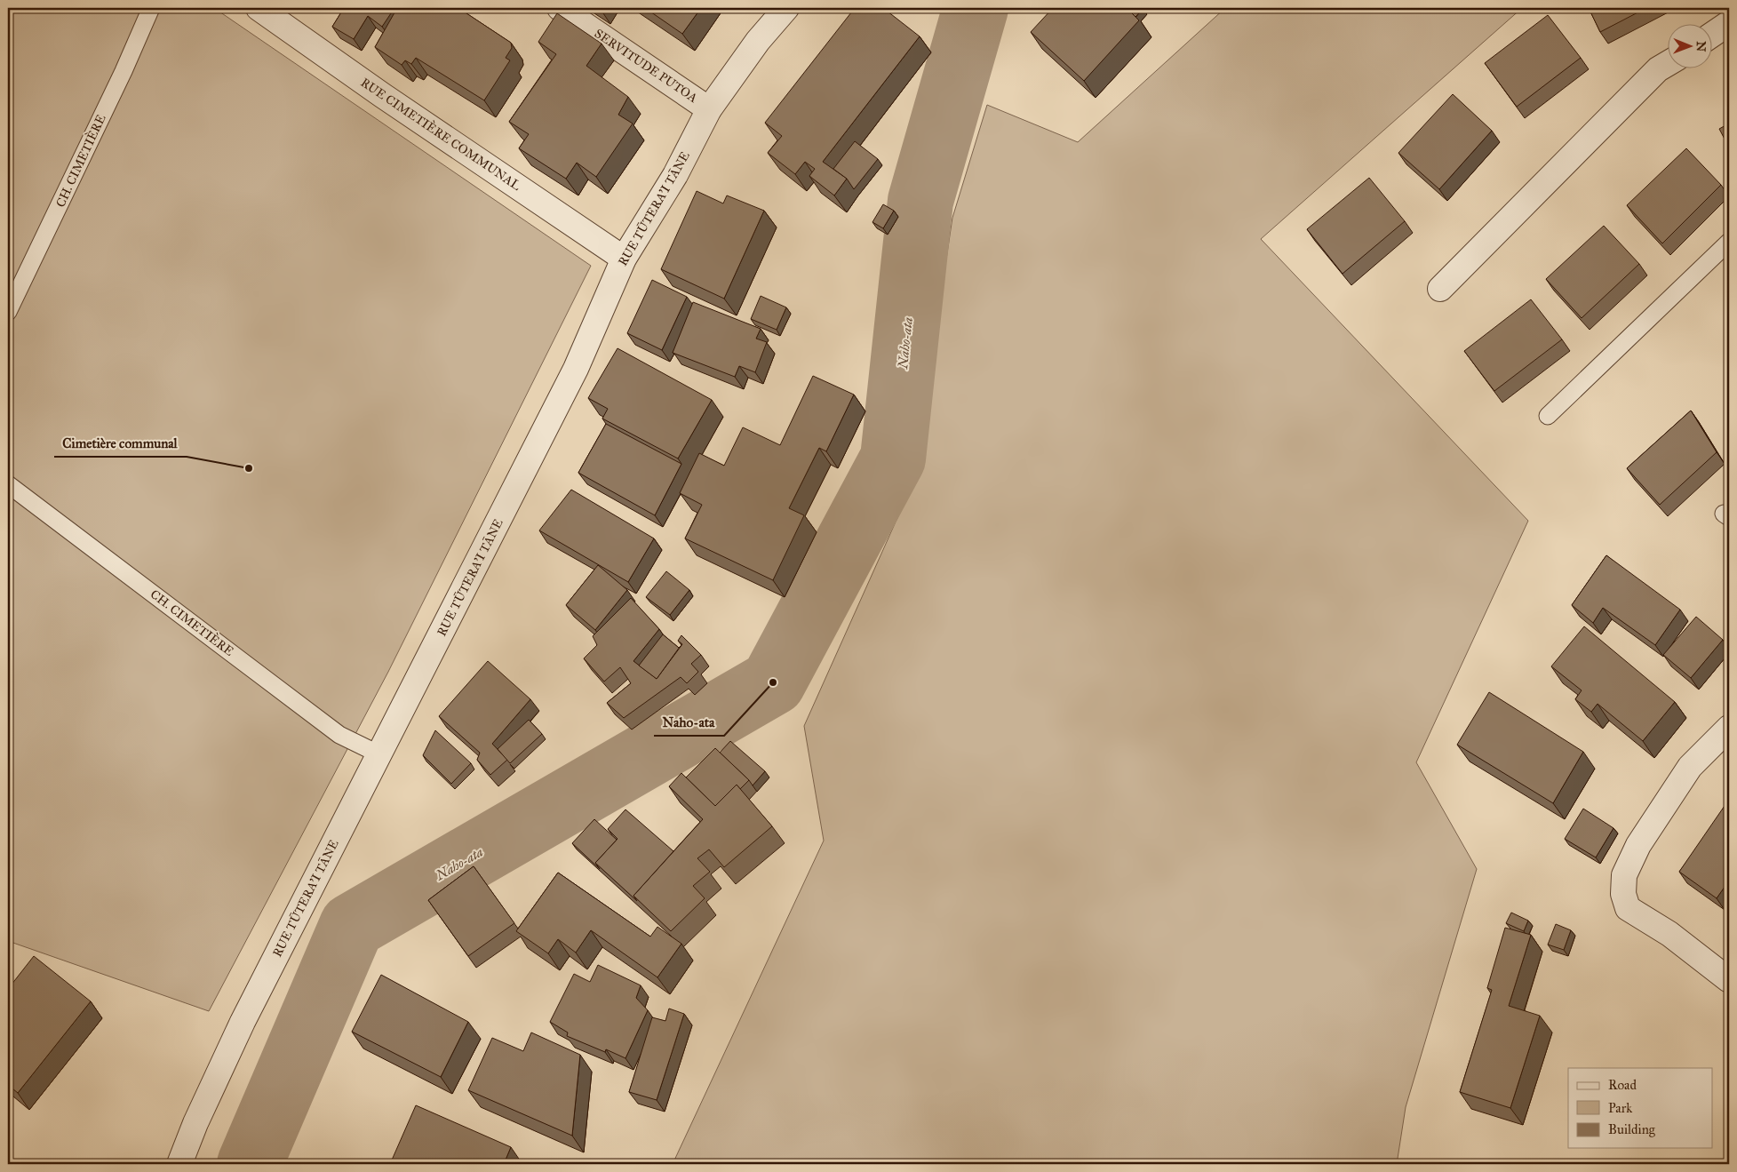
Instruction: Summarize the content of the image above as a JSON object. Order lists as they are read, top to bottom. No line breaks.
{"streets":{"street":["SERVITUDE PUTOA","RUE CIMETIÈRE COMMUNAL","RUE TŪTERA'I TĀNE"],"lane":["CH. CIMETIÈRE"]},"crossings":[["SERVITUDE PUTOA","RUE TŪTERA'I TĀNE"],["RUE CIMETIÈRE COMMUNAL","RUE TŪTERA'I TĀNE"],["CH. CIMETIÈRE","RUE TŪTERA'I TĀNE"]],"water":["Naho-ata"],"places":["Cimetière communal","Naho-ata"],"legend":["Road","Park","Building"],"north":"right"}
